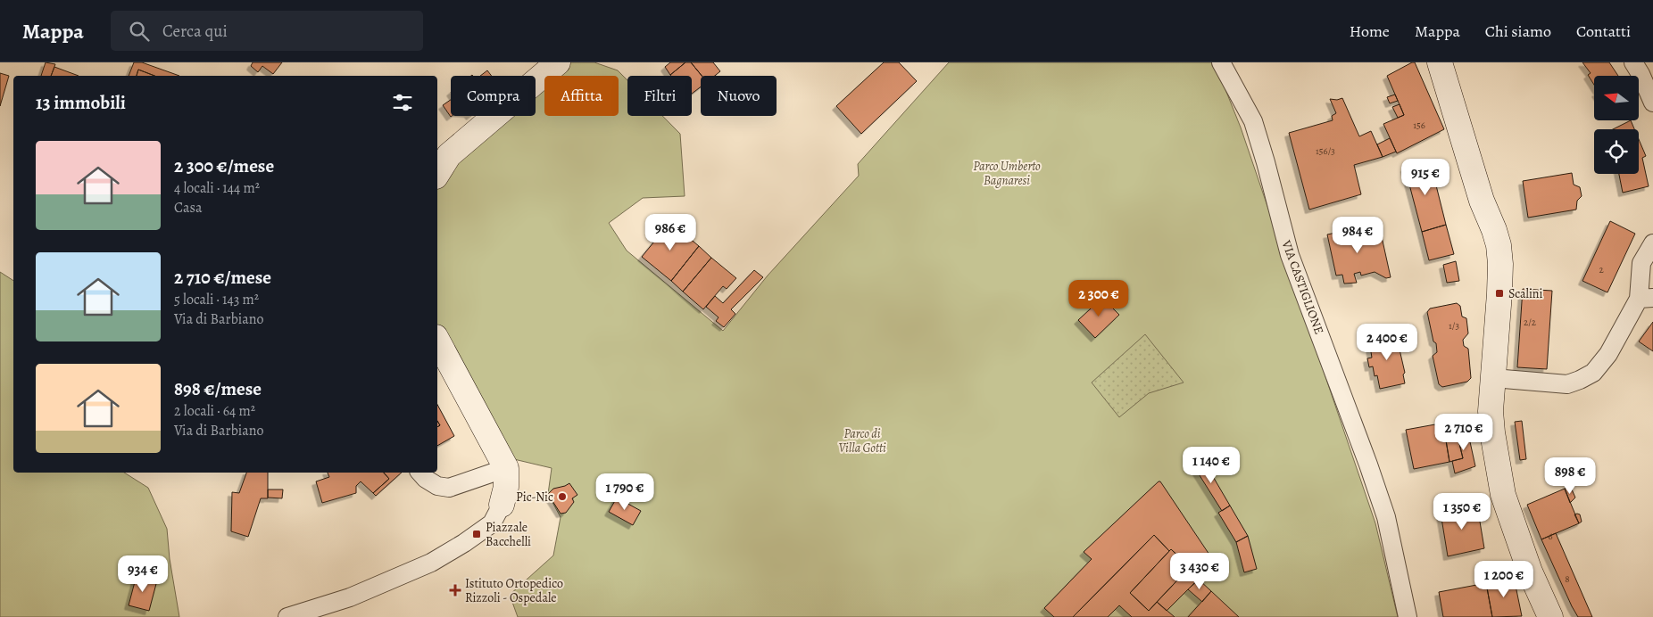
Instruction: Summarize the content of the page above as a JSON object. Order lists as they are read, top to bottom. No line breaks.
{"streets":{"street":["VIA CASTIGLIONE"]},"parks":["Parco Umberto Bagnaresi","Parco di Villa Gotti"],"places":{"transit":["Scalini","Piazzale Bacchelli"],"other":["Pic-Nic"],"health":["Istituto Ortopedico Rizzoli - Ospedale"]},"house_numbers":["156","156/3","2","2/2","1/3","6","8"],"north":"left","page":{"header":"Mappa","search":"Cerca qui","nav":["Home","Mappa","Chi siamo","Contatti"],"chip":["Compra","Affitta","Filtri","Nuovo"],"heading":"13 immobili","list":[{"name":"2 300 €/mese","note":"4 locali · 144 m² · Casa"},{"name":"2 710 €/mese","note":"5 locali · 143 m² · Via di Barbiano"},{"name":"898 €/mese","note":"2 locali · 64 m² · Via di Barbiano"}],"price":["915 €","986 €","984 €","2 300 €","2 400 €","2 710 €","1 140 €","898 €","1 790 €","1 350 €","3 430 €","934 €","1 200 €"]}}
